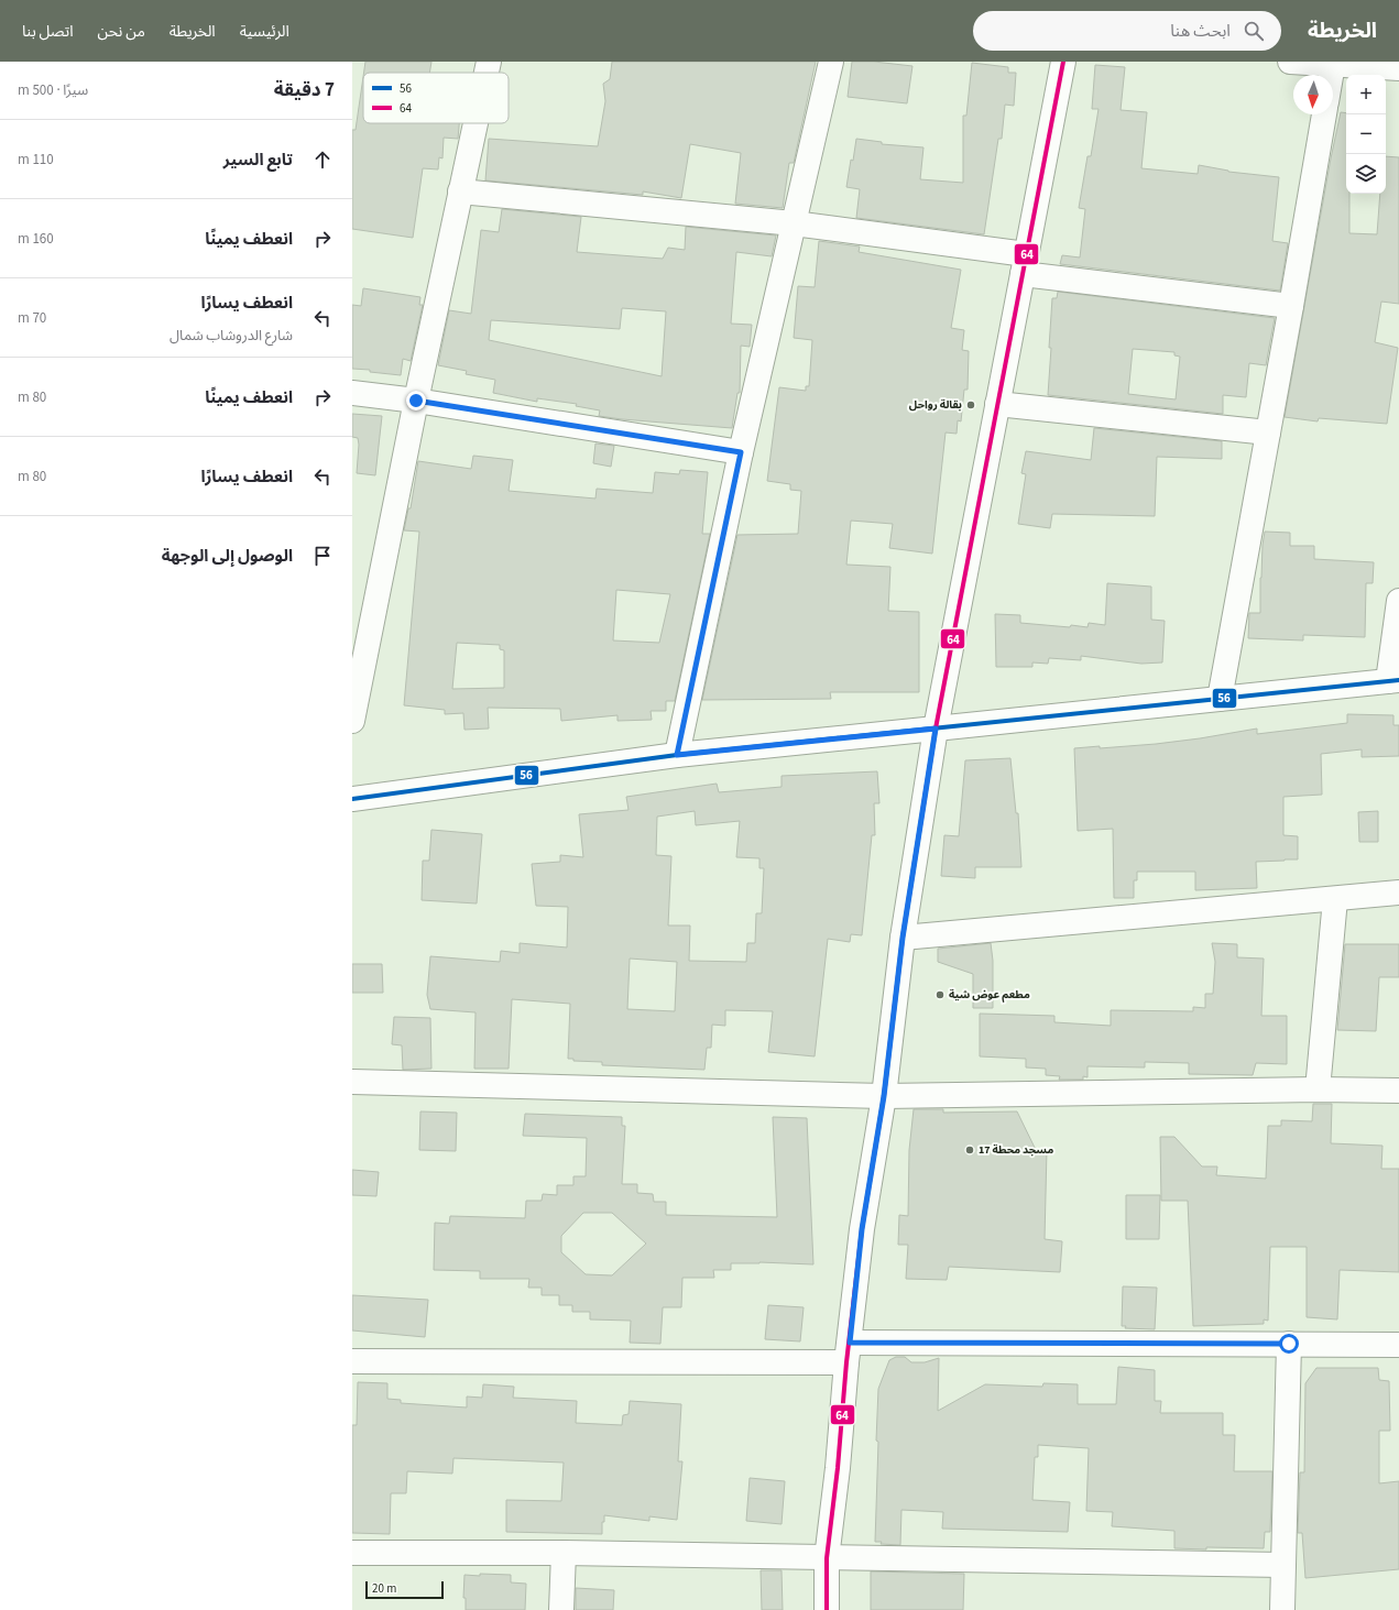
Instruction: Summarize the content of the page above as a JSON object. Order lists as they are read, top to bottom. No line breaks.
{"places":["بقالة رواحل","مطعم عوض شية","مسجد محطة 17"],"lines":["transit line 64","transit line 56"],"legend":["56","64"],"scale_bar":"20 m","north":"bottom","page":{"header":"الخريطة","search":"ابحث هنا","nav":["الرئيسية","الخريطة","من نحن","اتصل بنا"],"heading":["7 دقيقة","سيرًا · 500 m"],"map_buttons":["+","−"],"list":[["تابع السير","110 m"],["انعطف يمينًا","160 m"],["انعطف يسارًا","شارع الدروشاب شمال","70 m"],["انعطف يمينًا","80 m"],["انعطف يسارًا","80 m"],"الوصول إلى الوجهة"],"scale":"20 m"}}
